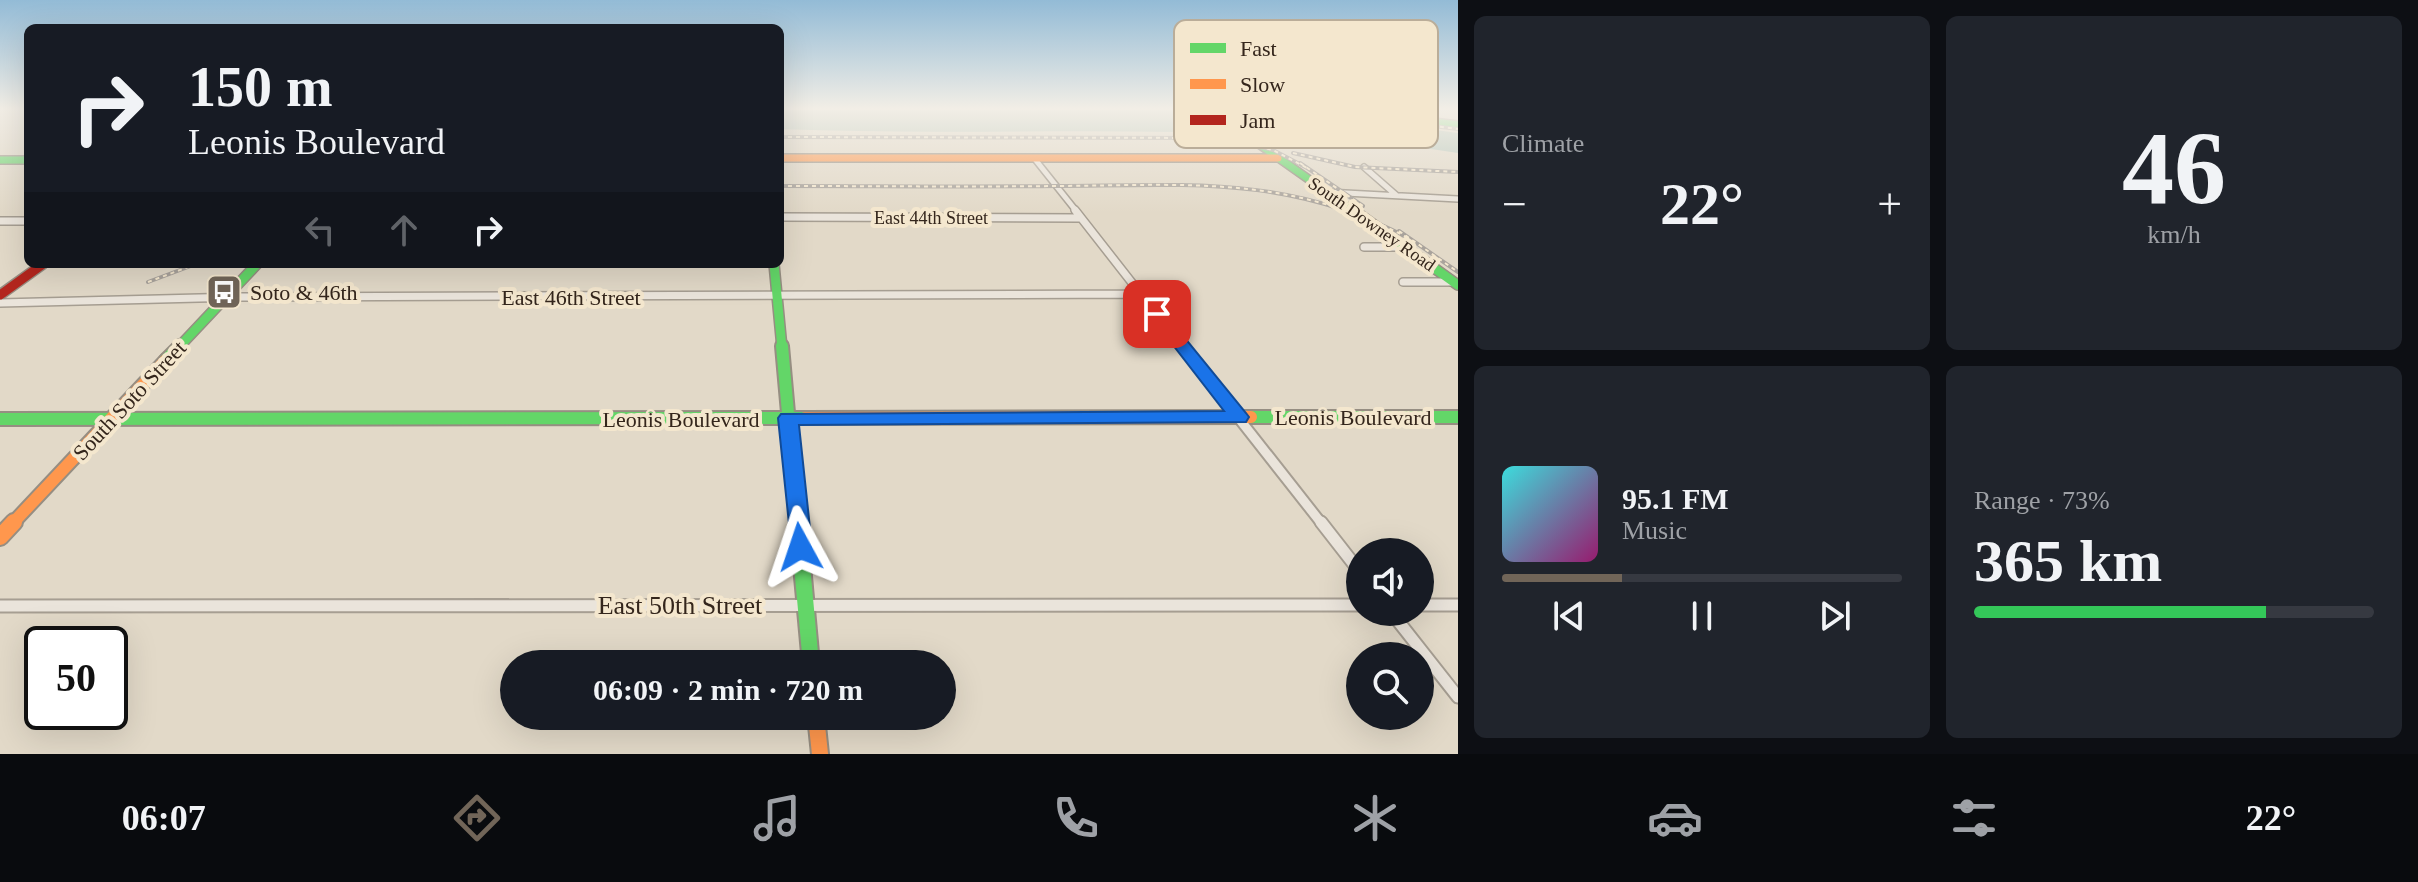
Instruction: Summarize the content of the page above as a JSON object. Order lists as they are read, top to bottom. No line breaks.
{"streets":{"main road":["South Downey Road","South Soto Street","Leonis Boulevard"],"street":["East 44th Street","East 46th Street","East 50th Street"]},"crossings":[["East 46th Street","South Soto Street"],["South Soto Street","Leonis Boulevard"]],"places":{"bus stop":["Soto & 46th"]},"legend":["Fast","Slow","Jam"],"page":{"tile":["Climate",["46","km/h"],["Range · 73%","365 km"]],"turn":["150 m","Leonis Boulevard"],"heat":["−","22°","+"],"song":["95.1 FM","Music"],"limit":"50","trip":"06:09 · 2 min · 720 m","tabs":["06:07","22°"]}}
